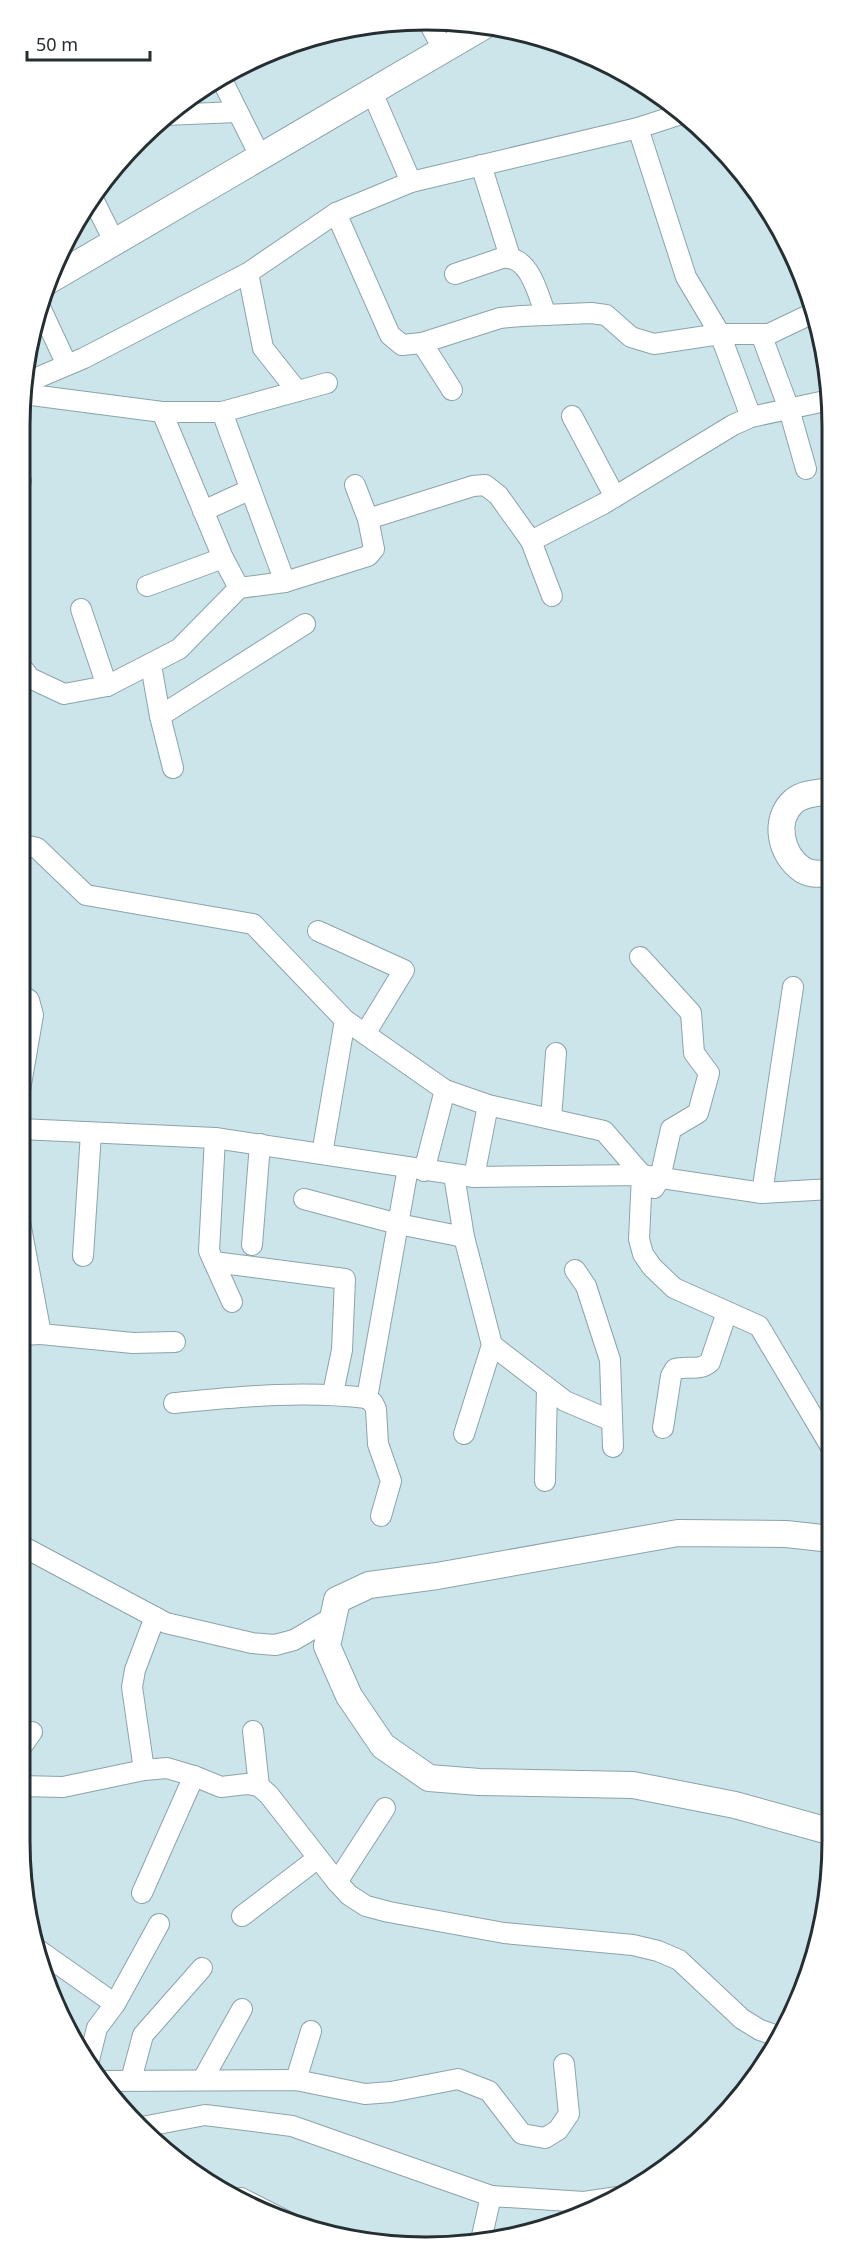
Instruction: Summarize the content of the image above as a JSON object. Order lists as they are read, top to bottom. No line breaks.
{"scale_bar":"50 m"}
